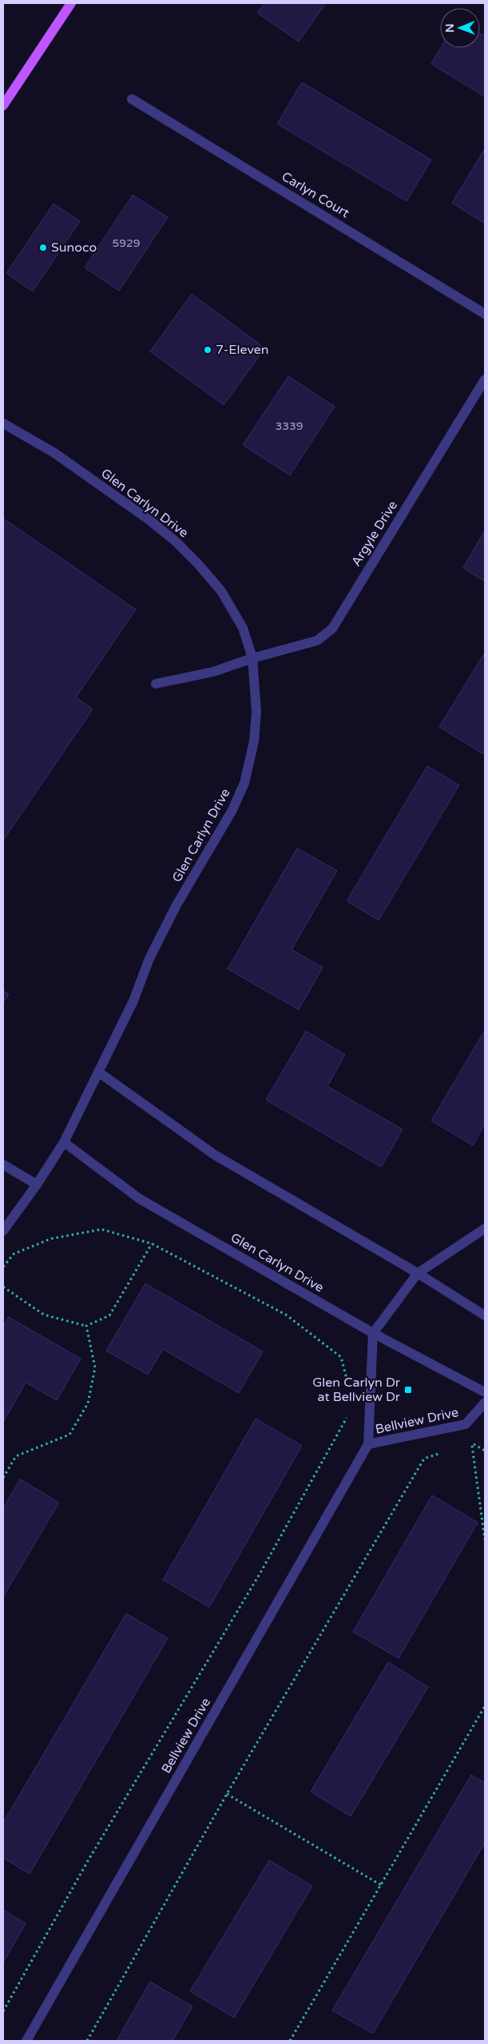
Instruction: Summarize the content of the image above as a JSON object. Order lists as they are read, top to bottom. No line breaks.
{"streets":{"street":["Carlyn Court","Glen Carlyn Drive","Argyle Drive","Bellview Drive"]},"crossings":[["Glen Carlyn Drive","Argyle Drive"],["Glen Carlyn Drive","Bellview Drive"]],"places":{"other":["Sunoco","7-Eleven"],"transit":["Glen Carlyn Dr at Bellview Dr"]},"house_numbers":["5929","3339"],"north":"left"}
